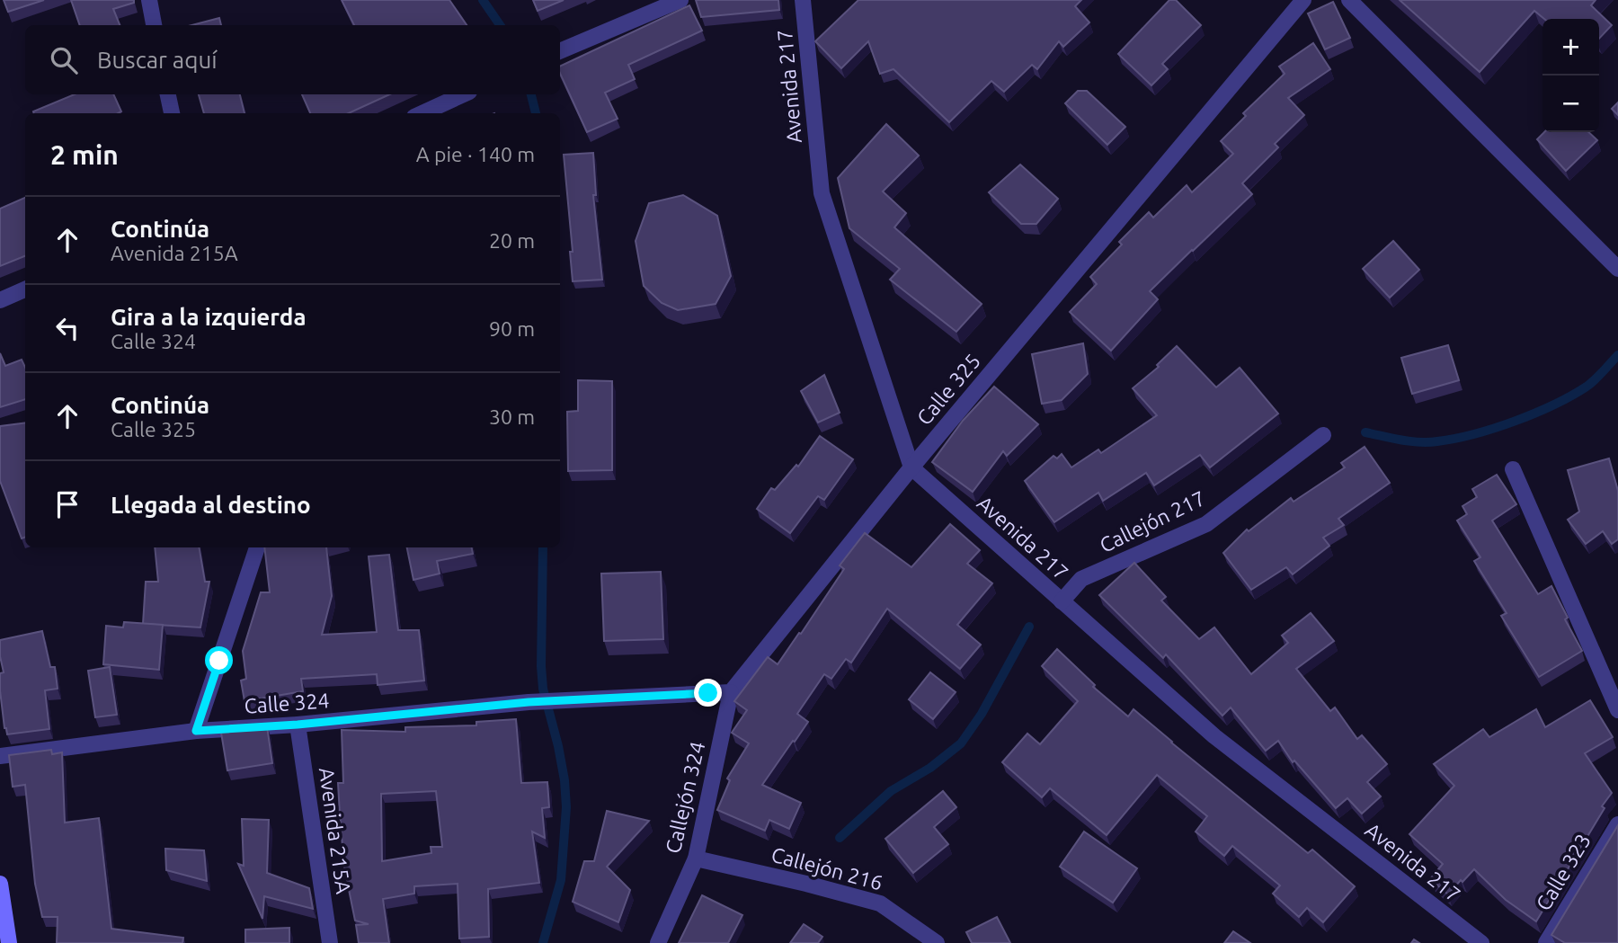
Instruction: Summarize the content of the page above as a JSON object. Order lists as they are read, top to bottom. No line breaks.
{"streets":{"street":["Avenida 217","Calle 325","Callejón 217","Calle 324","Callejón 324","Avenida 215A","Callejón 216","Calle 323"]},"crossings":[["Avenida 217","Calle 325"],["Avenida 217","Callejón 217"],["Calle 325","Calle 324"],["Calle 325","Callejón 324"],["Calle 324","Callejón 324"],["Calle 324","Avenida 215A"],["Callejón 324","Callejón 216"]],"page":{"map_buttons":["+","−"],"search":"Buscar aquí","heading":["2 min","A pie · 140 m"],"list":[["Continúa","Avenida 215A","20 m"],["Gira a la izquierda","Calle 324","90 m"],["Continúa","Calle 325","30 m"],"Llegada al destino"]}}
